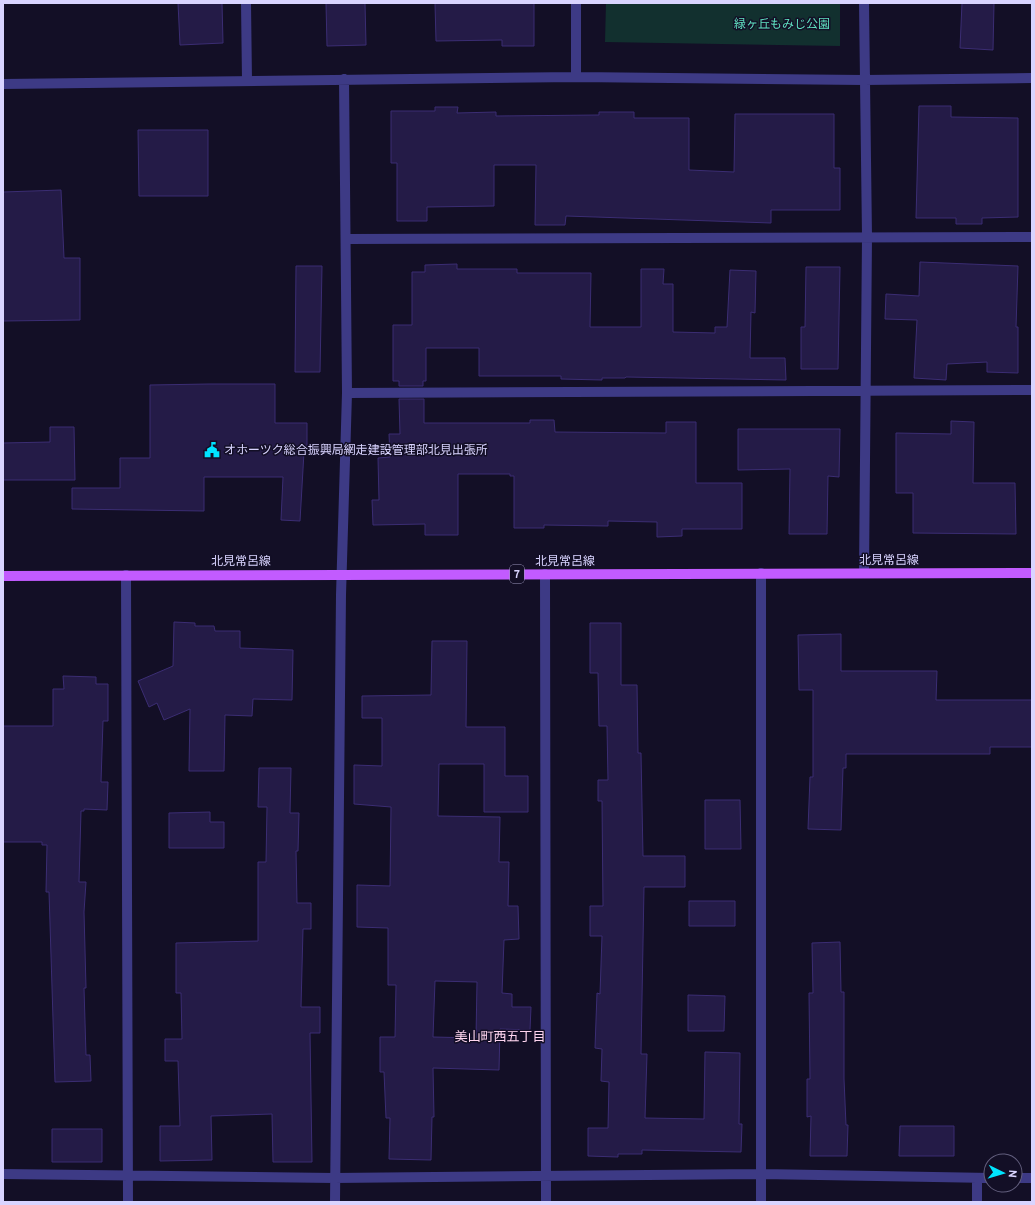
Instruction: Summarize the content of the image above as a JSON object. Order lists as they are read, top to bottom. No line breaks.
{"streets":{"main road":["北見常呂線","7"]},"districts":["美山町西五丁目"],"parks":["緑ヶ丘もみじ公園"],"places":{"public building":["オホーツク総合振興局網走建設管理部北見出張所"]},"north":"right"}
